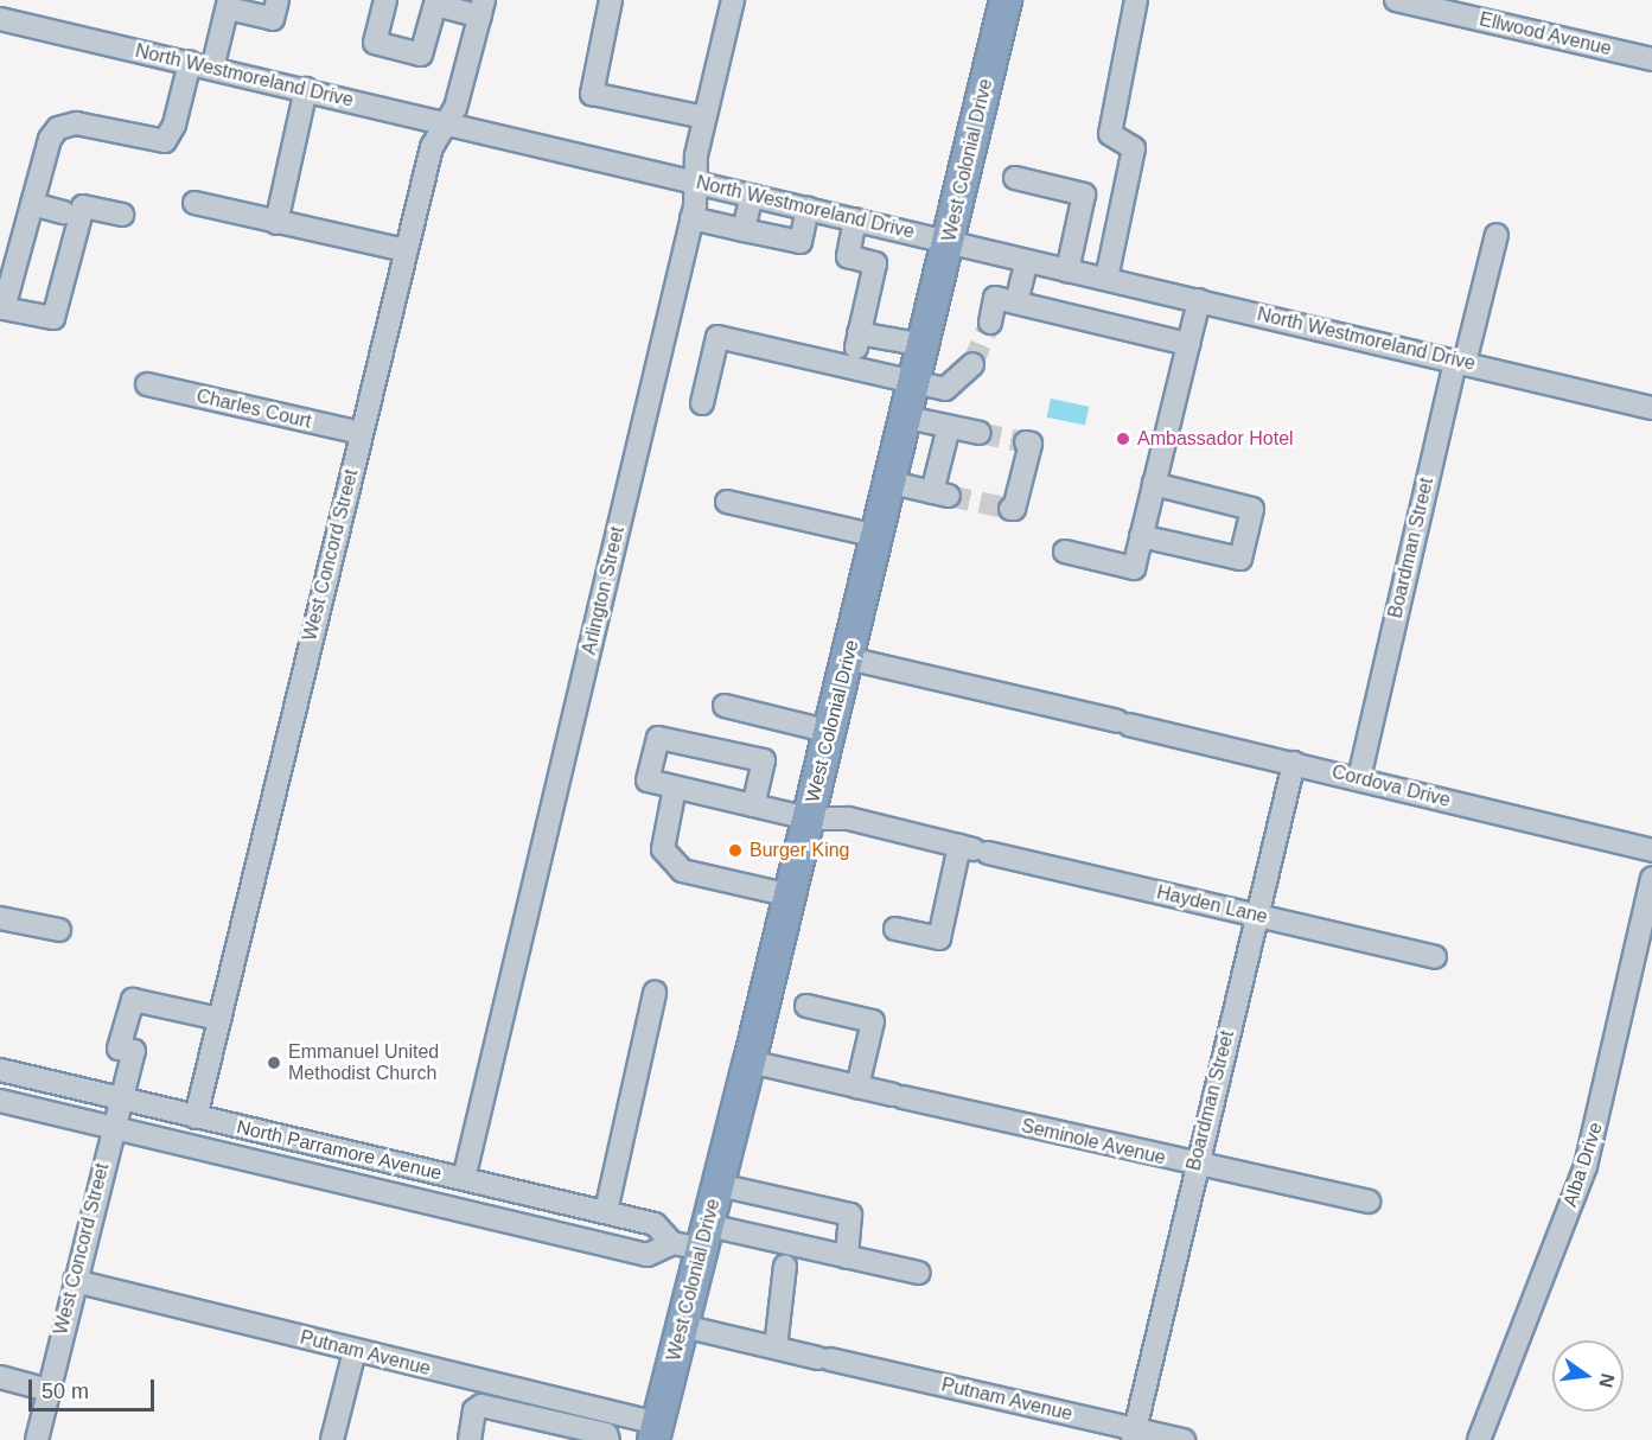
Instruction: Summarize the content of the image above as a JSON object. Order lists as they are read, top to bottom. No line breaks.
{"streets":{"highway":["West Colonial Drive"],"street":["Ellwood Avenue","North Westmoreland Drive","Charles Court","Boardman Street","West Concord Street","Arlington Street","Cordova Drive","Hayden Lane","Seminole Avenue","North Parramore Avenue","Alba Drive","Putnam Avenue"]},"crossings":[["North Westmoreland Drive","West Colonial Drive"],["North Westmoreland Drive","Boardman Street"],["North Westmoreland Drive","West Concord Street"],["North Westmoreland Drive","Arlington Street"],["West Colonial Drive","Cordova Drive"],["West Colonial Drive","Hayden Lane"],["West Colonial Drive","Seminole Avenue"],["West Colonial Drive","North Parramore Avenue"],["West Colonial Drive","Putnam Avenue"],["Charles Court","West Concord Street"],["Boardman Street","Cordova Drive"],["Boardman Street","Hayden Lane"],["Boardman Street","Seminole Avenue"],["Boardman Street","Putnam Avenue"],["West Concord Street","North Parramore Avenue"],["West Concord Street","Putnam Avenue"],["Arlington Street","North Parramore Avenue"]],"places":["Ambassador Hotel","Burger King","Emmanuel United Methodist Church"],"scale_bar":"50 m","north":"right"}
